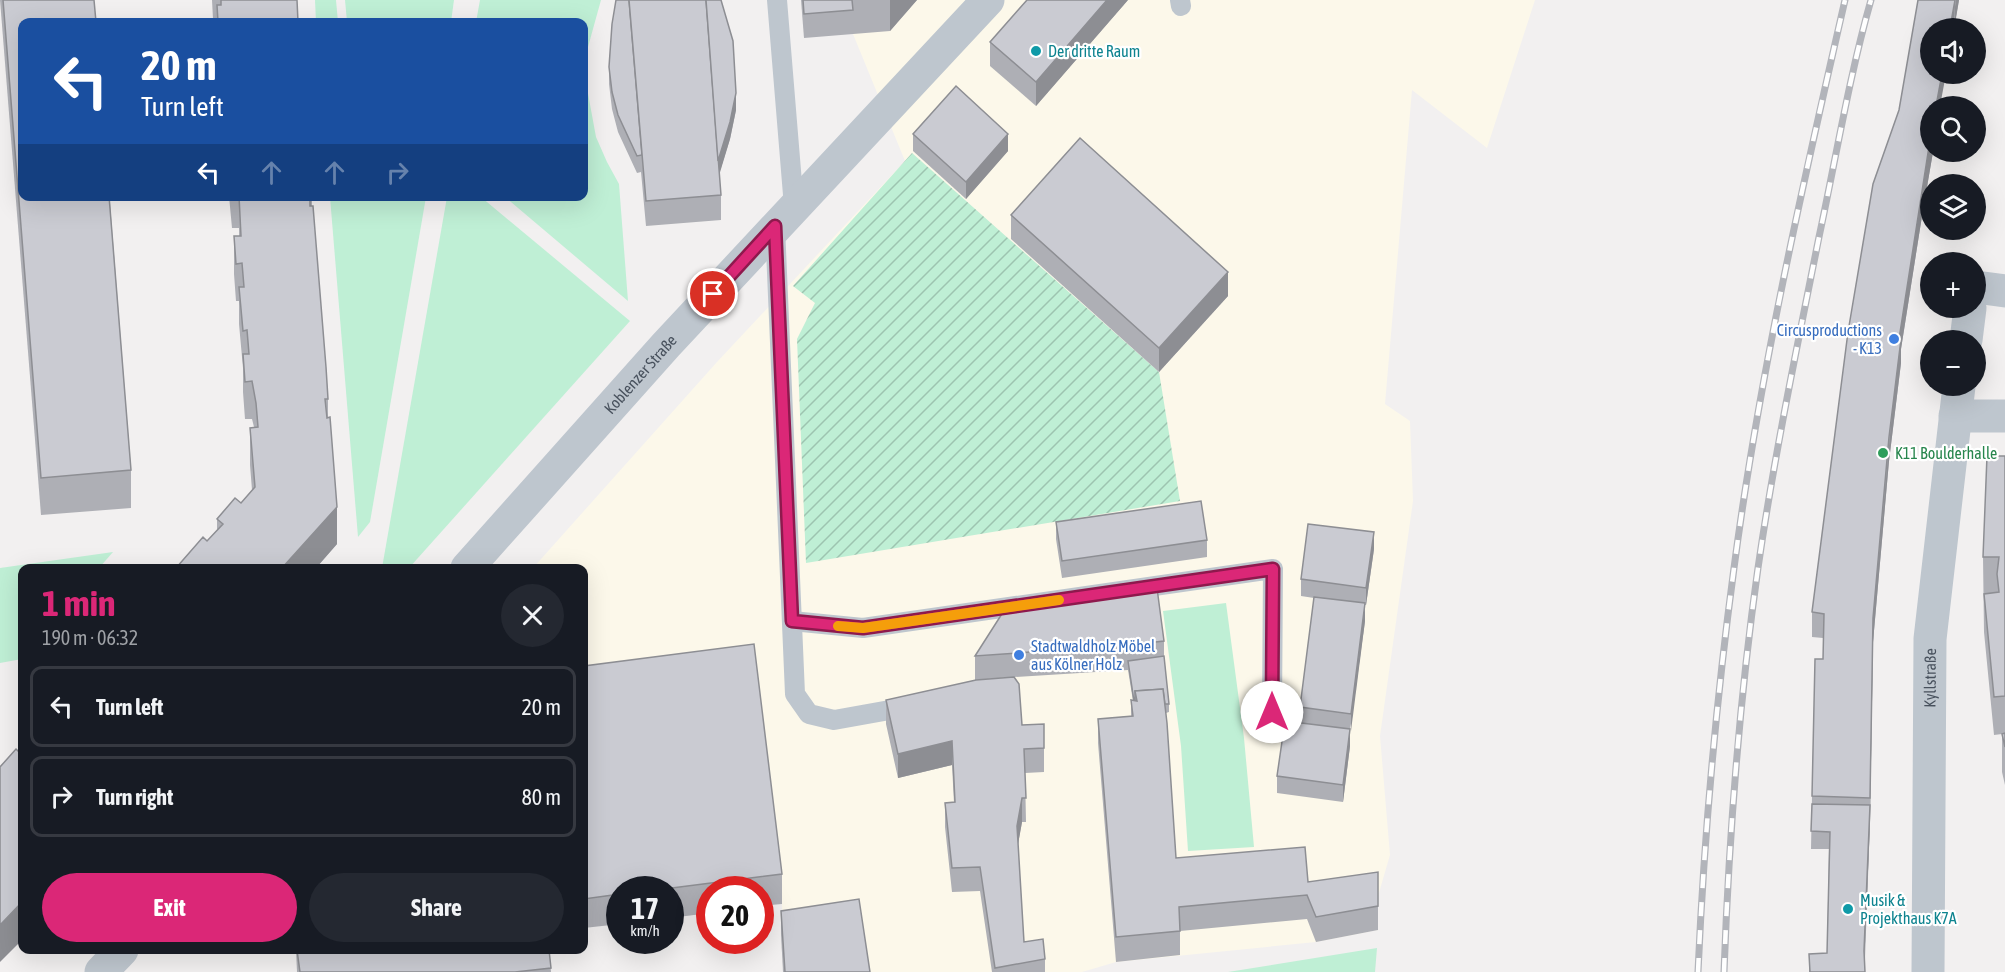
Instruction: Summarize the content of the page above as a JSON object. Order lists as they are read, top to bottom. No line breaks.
{"streets":{"street":["Koblenzer Straße","Kyllstraße"]},"places":["Der dritte Raum","Circusproductions - K13","K11 Boulderhalle","Stadtwaldholz Möbel aus Kölner Holz","Musik & Projekthaus K7A"],"page":{"map_buttons":["+","−"],"turn":["20 m","Turn left"],"heading":["1 min","190 m · 06:32"],"list":[{"name":"Turn left","value":"20 m"},{"name":"Turn right","value":"80 m"}],"buttons":["Exit","Share"],"speed":"17 km/h","limit":"20"}}
